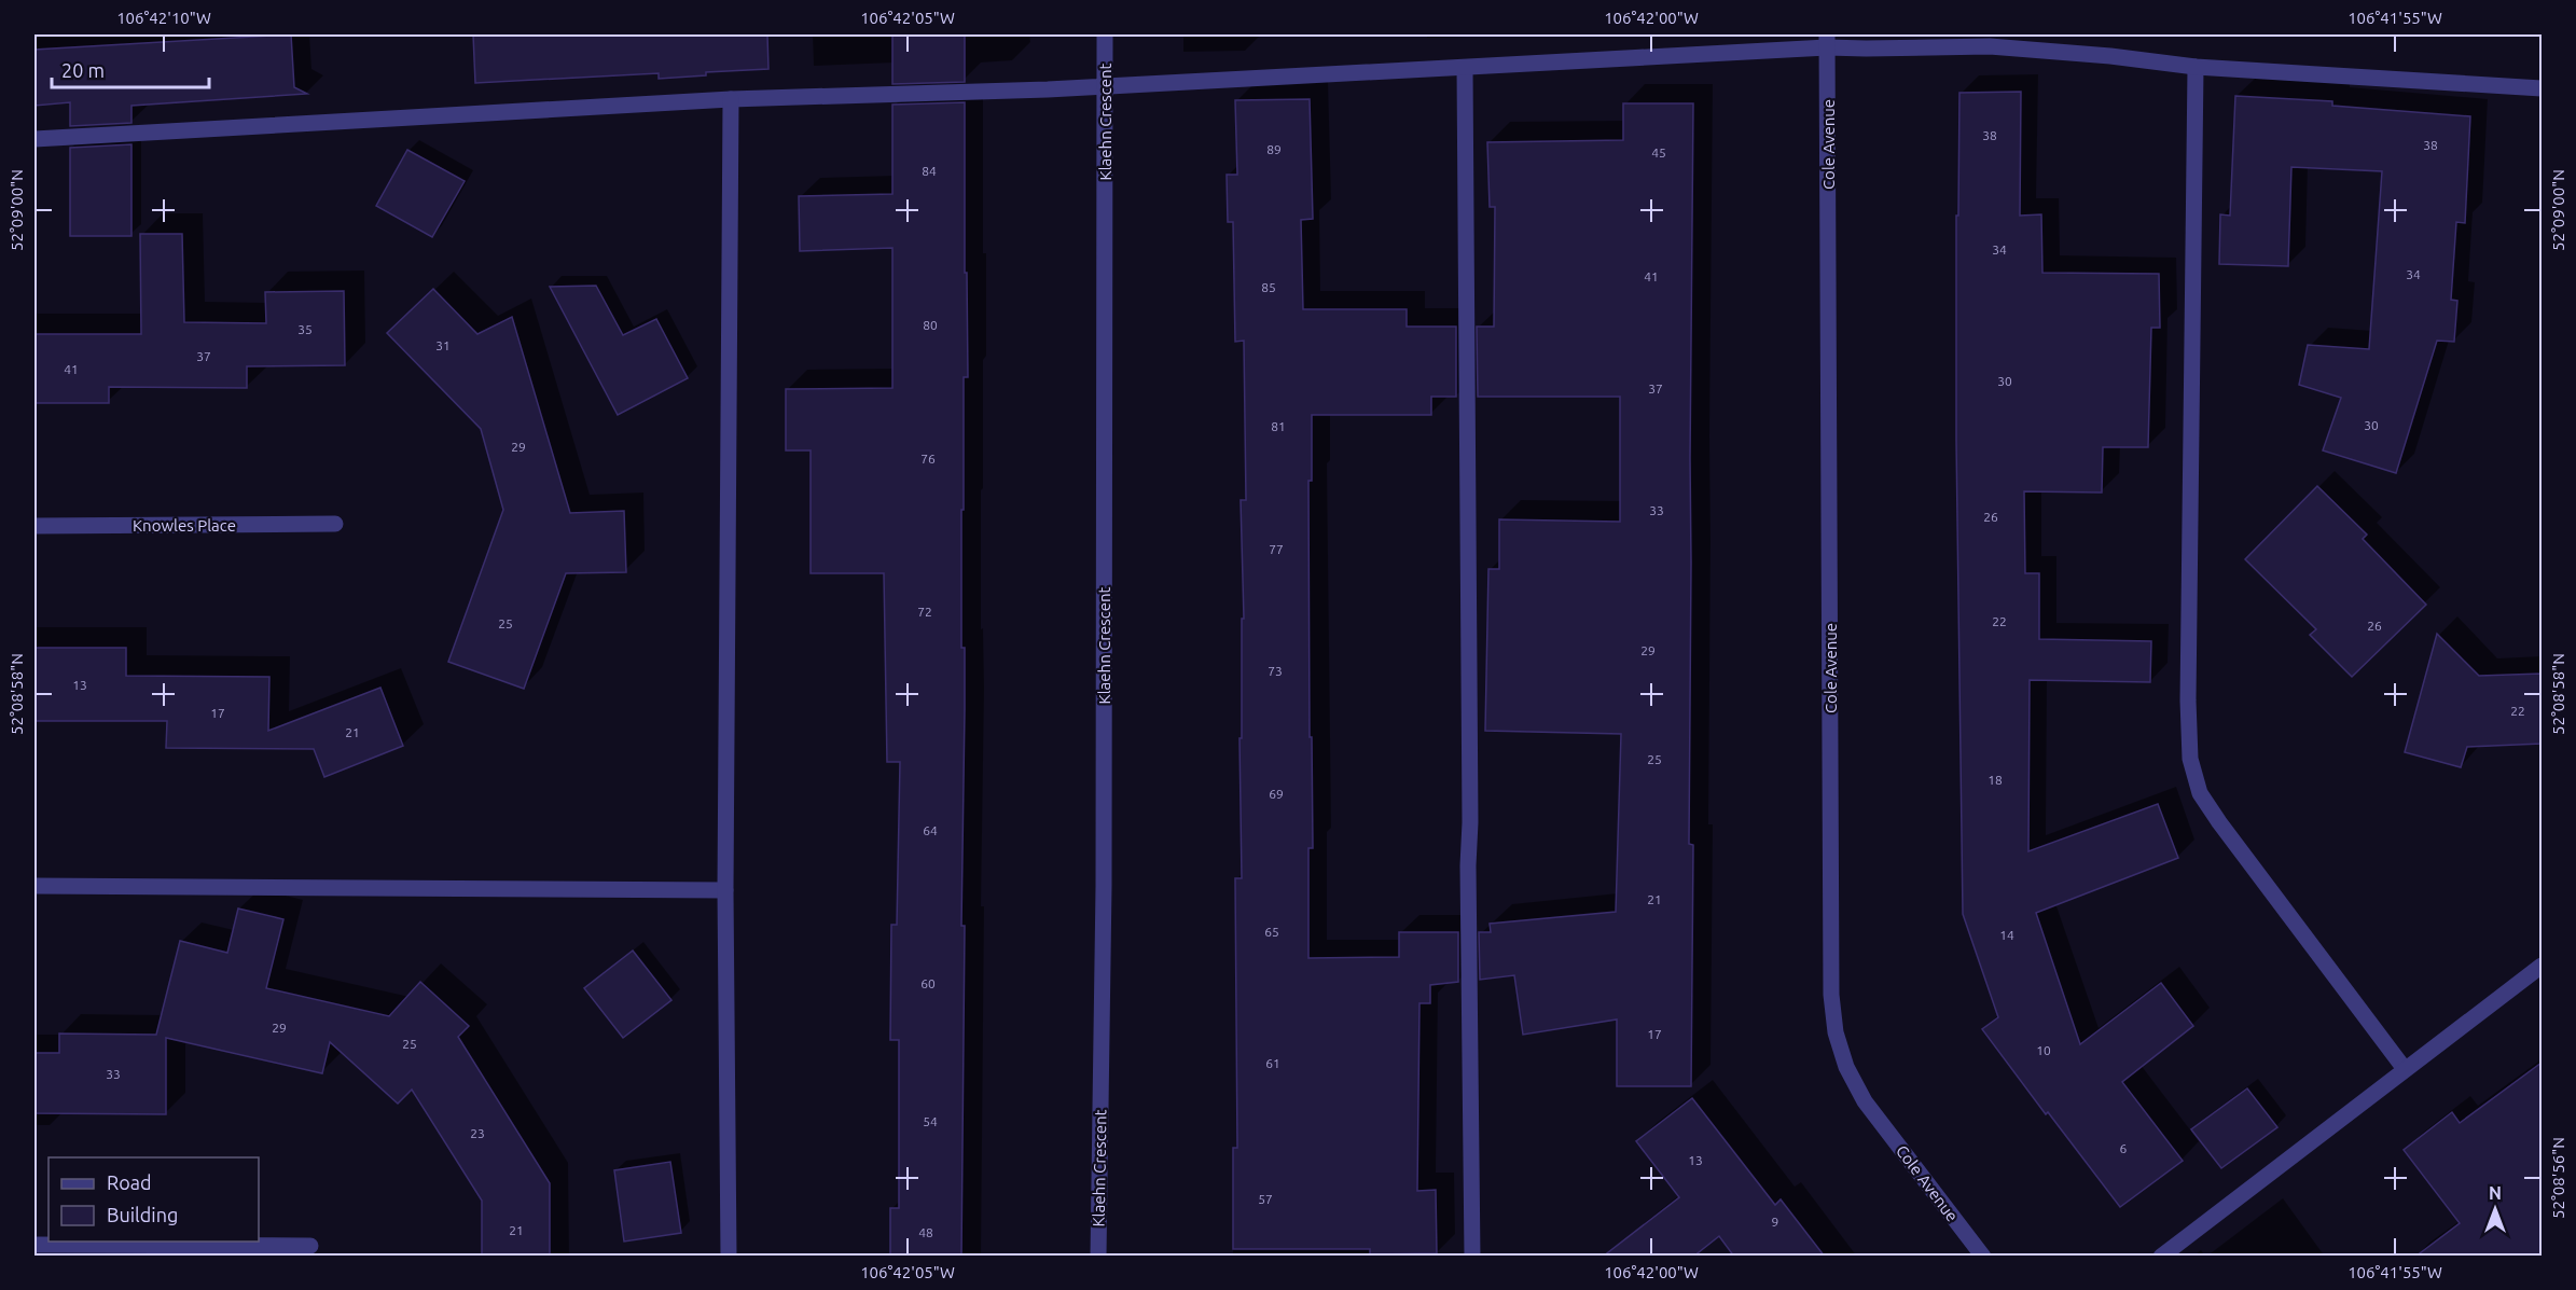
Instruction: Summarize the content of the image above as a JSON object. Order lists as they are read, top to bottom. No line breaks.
{"streets":{"street":["Klaehn Crescent","Cole Avenue","Knowles Place"]},"house_numbers":["38","38","89","45","84","34","34","41","85","80","35","31","37","41","30","37","30","81","29","76","33","26","77","72","22","25","26","29","73","13","22","17","21","25","18","69","64","21","65","14","60","29","17","25","10","61","33","54","23","6","13","57","9","21","48"],"legend":["Road","Building"],"scale_bar":"20 m","north":"top","coordinates":["106°42'10\"W","106°42'05\"W","106°42'00\"W","106°41'55\"W","52°09'00\"N","52°08'58\"N","52°08'56\"N"]}
